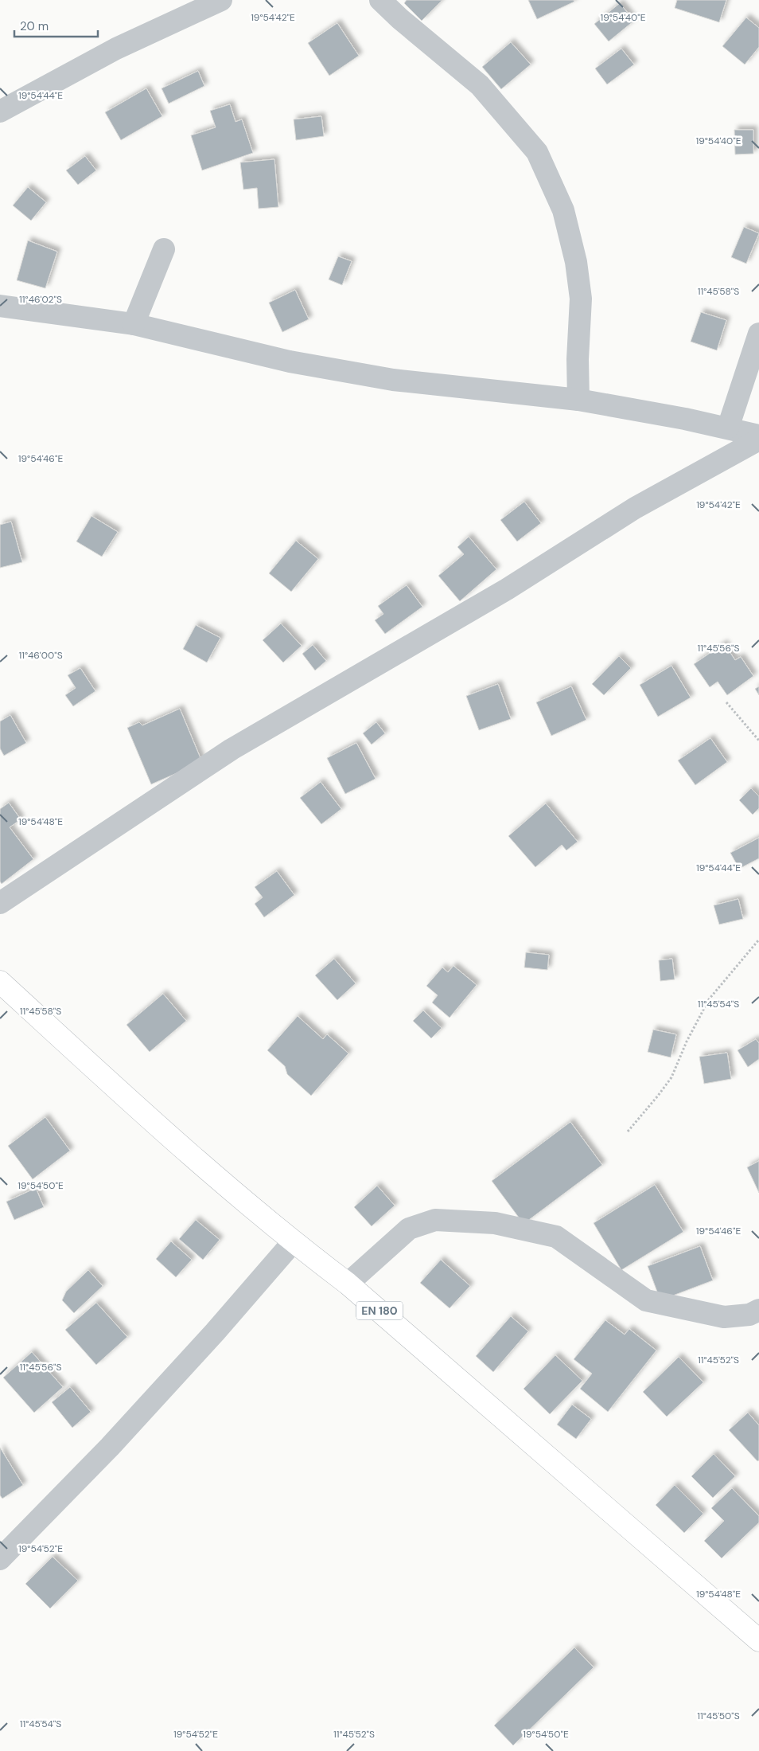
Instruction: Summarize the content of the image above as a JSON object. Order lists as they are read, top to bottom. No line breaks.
{"streets":{"main road":["EN 180"]},"scale_bar":"20 m","coordinates":["19°54'42\"E","19°54'40\"E","19°54'44\"E","11°45'58\"S","11°46'02\"S","19°54'46\"E","11°45'56\"S","11°46'00\"S","19°54'48\"E","11°45'54\"S","19°54'50\"E","11°45'52\"S","19°54'52\"E","11°45'50\"S"]}
